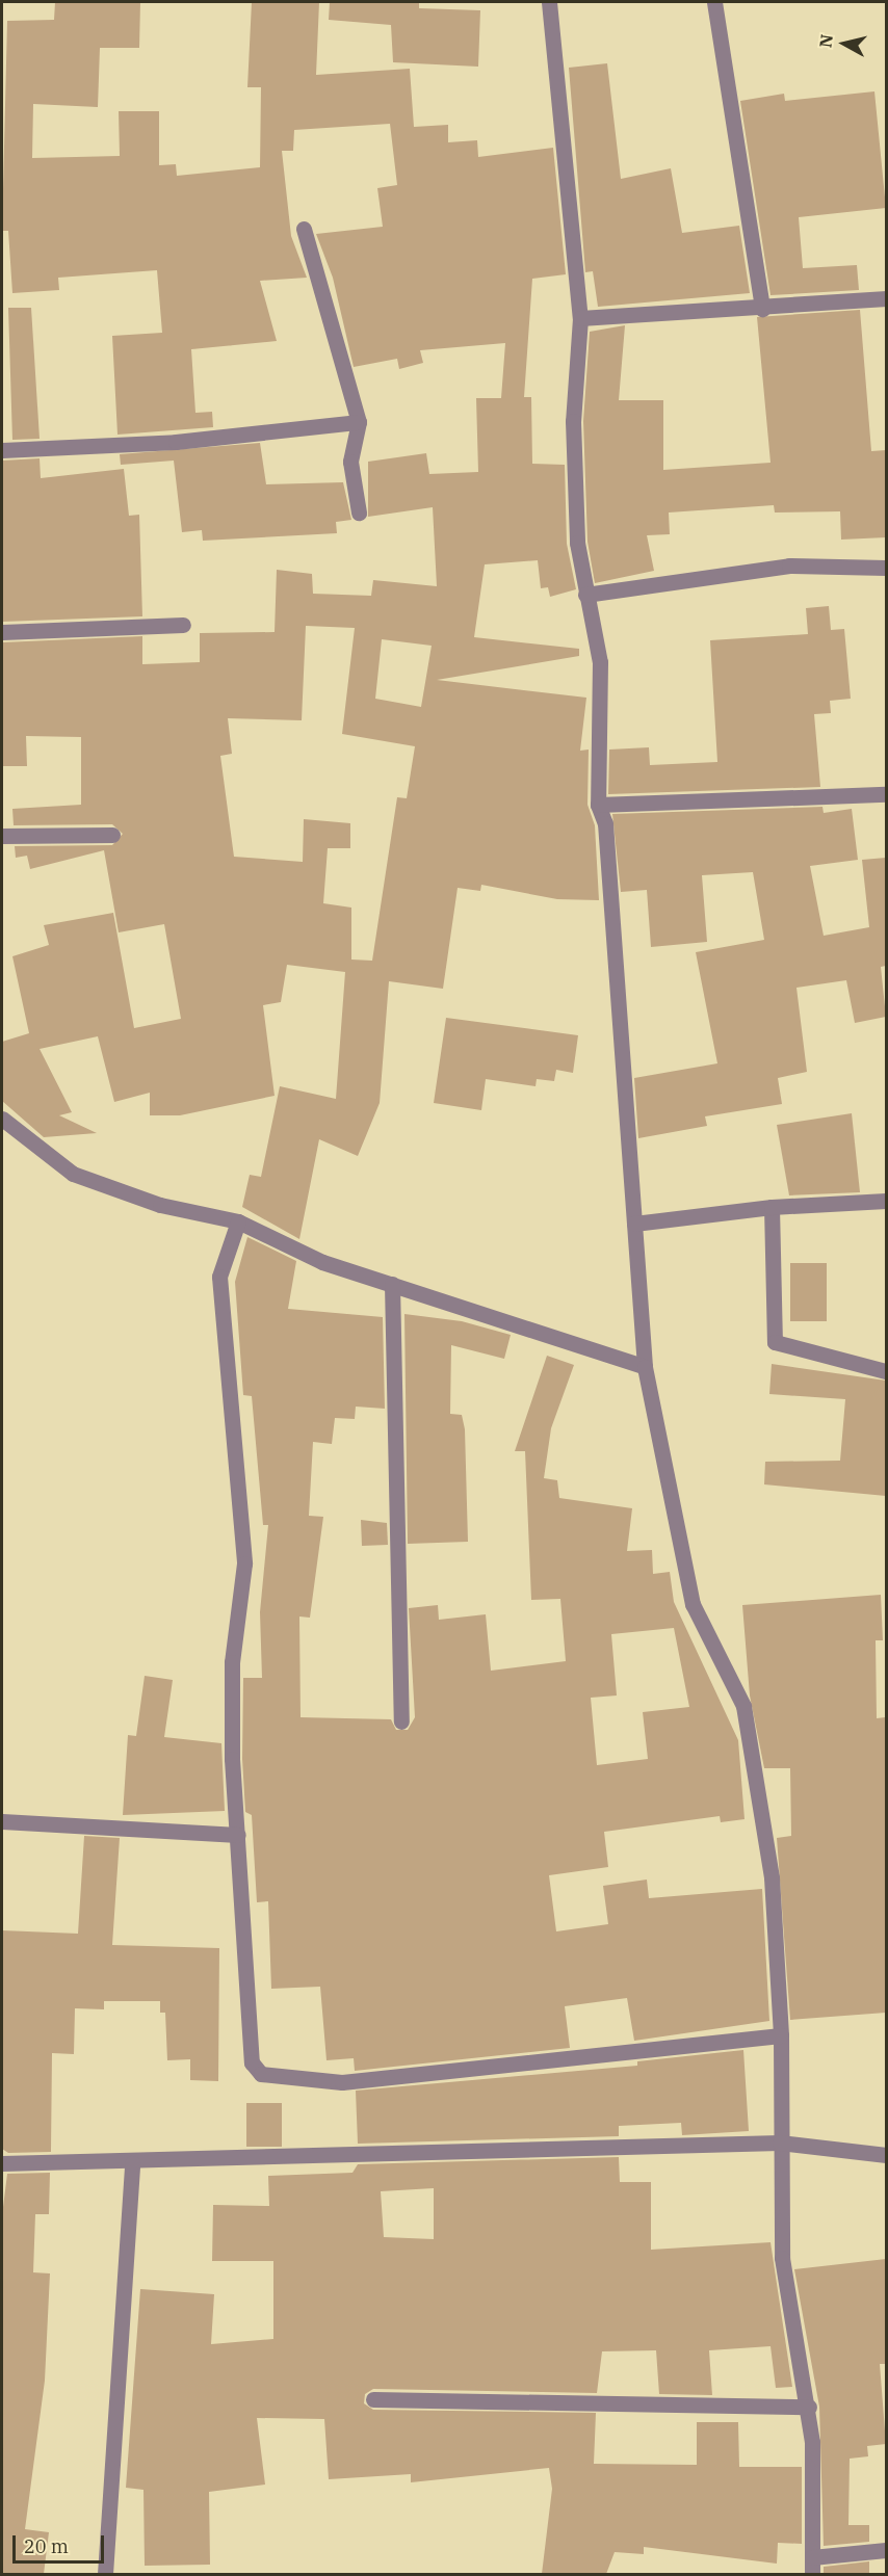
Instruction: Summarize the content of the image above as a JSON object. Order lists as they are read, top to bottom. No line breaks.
{"scale_bar":"20 m","north":"left"}
